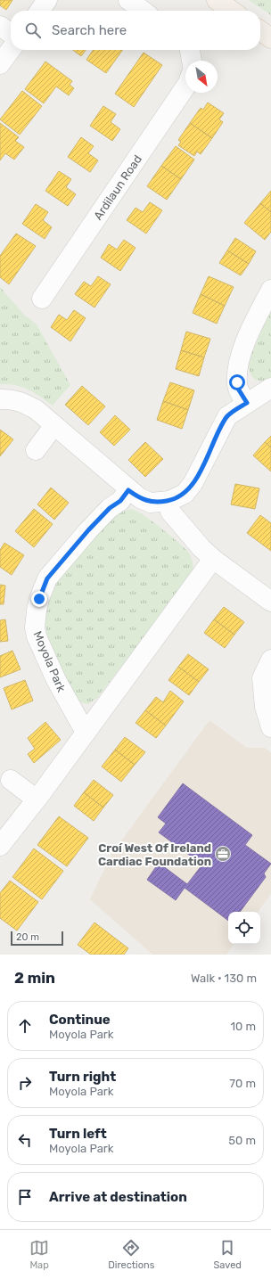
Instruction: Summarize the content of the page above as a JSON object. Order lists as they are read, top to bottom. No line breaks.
{"streets":{"street":["Ardilaun Road","Moyola Park"]},"places":{"office":["Croí West Of Ireland Cardiac Foundation"]},"scale_bar":"20 m","north":"bottom right","page":{"search":"Search here","scale":"20 m","heading":["2 min","Walk · 130 m"],"list":[["Continue","Moyola Park","10 m"],["Turn right","Moyola Park","70 m"],["Turn left","Moyola Park","50 m"],"Arrive at destination"],"nav":["Map","Directions","Saved"]}}
